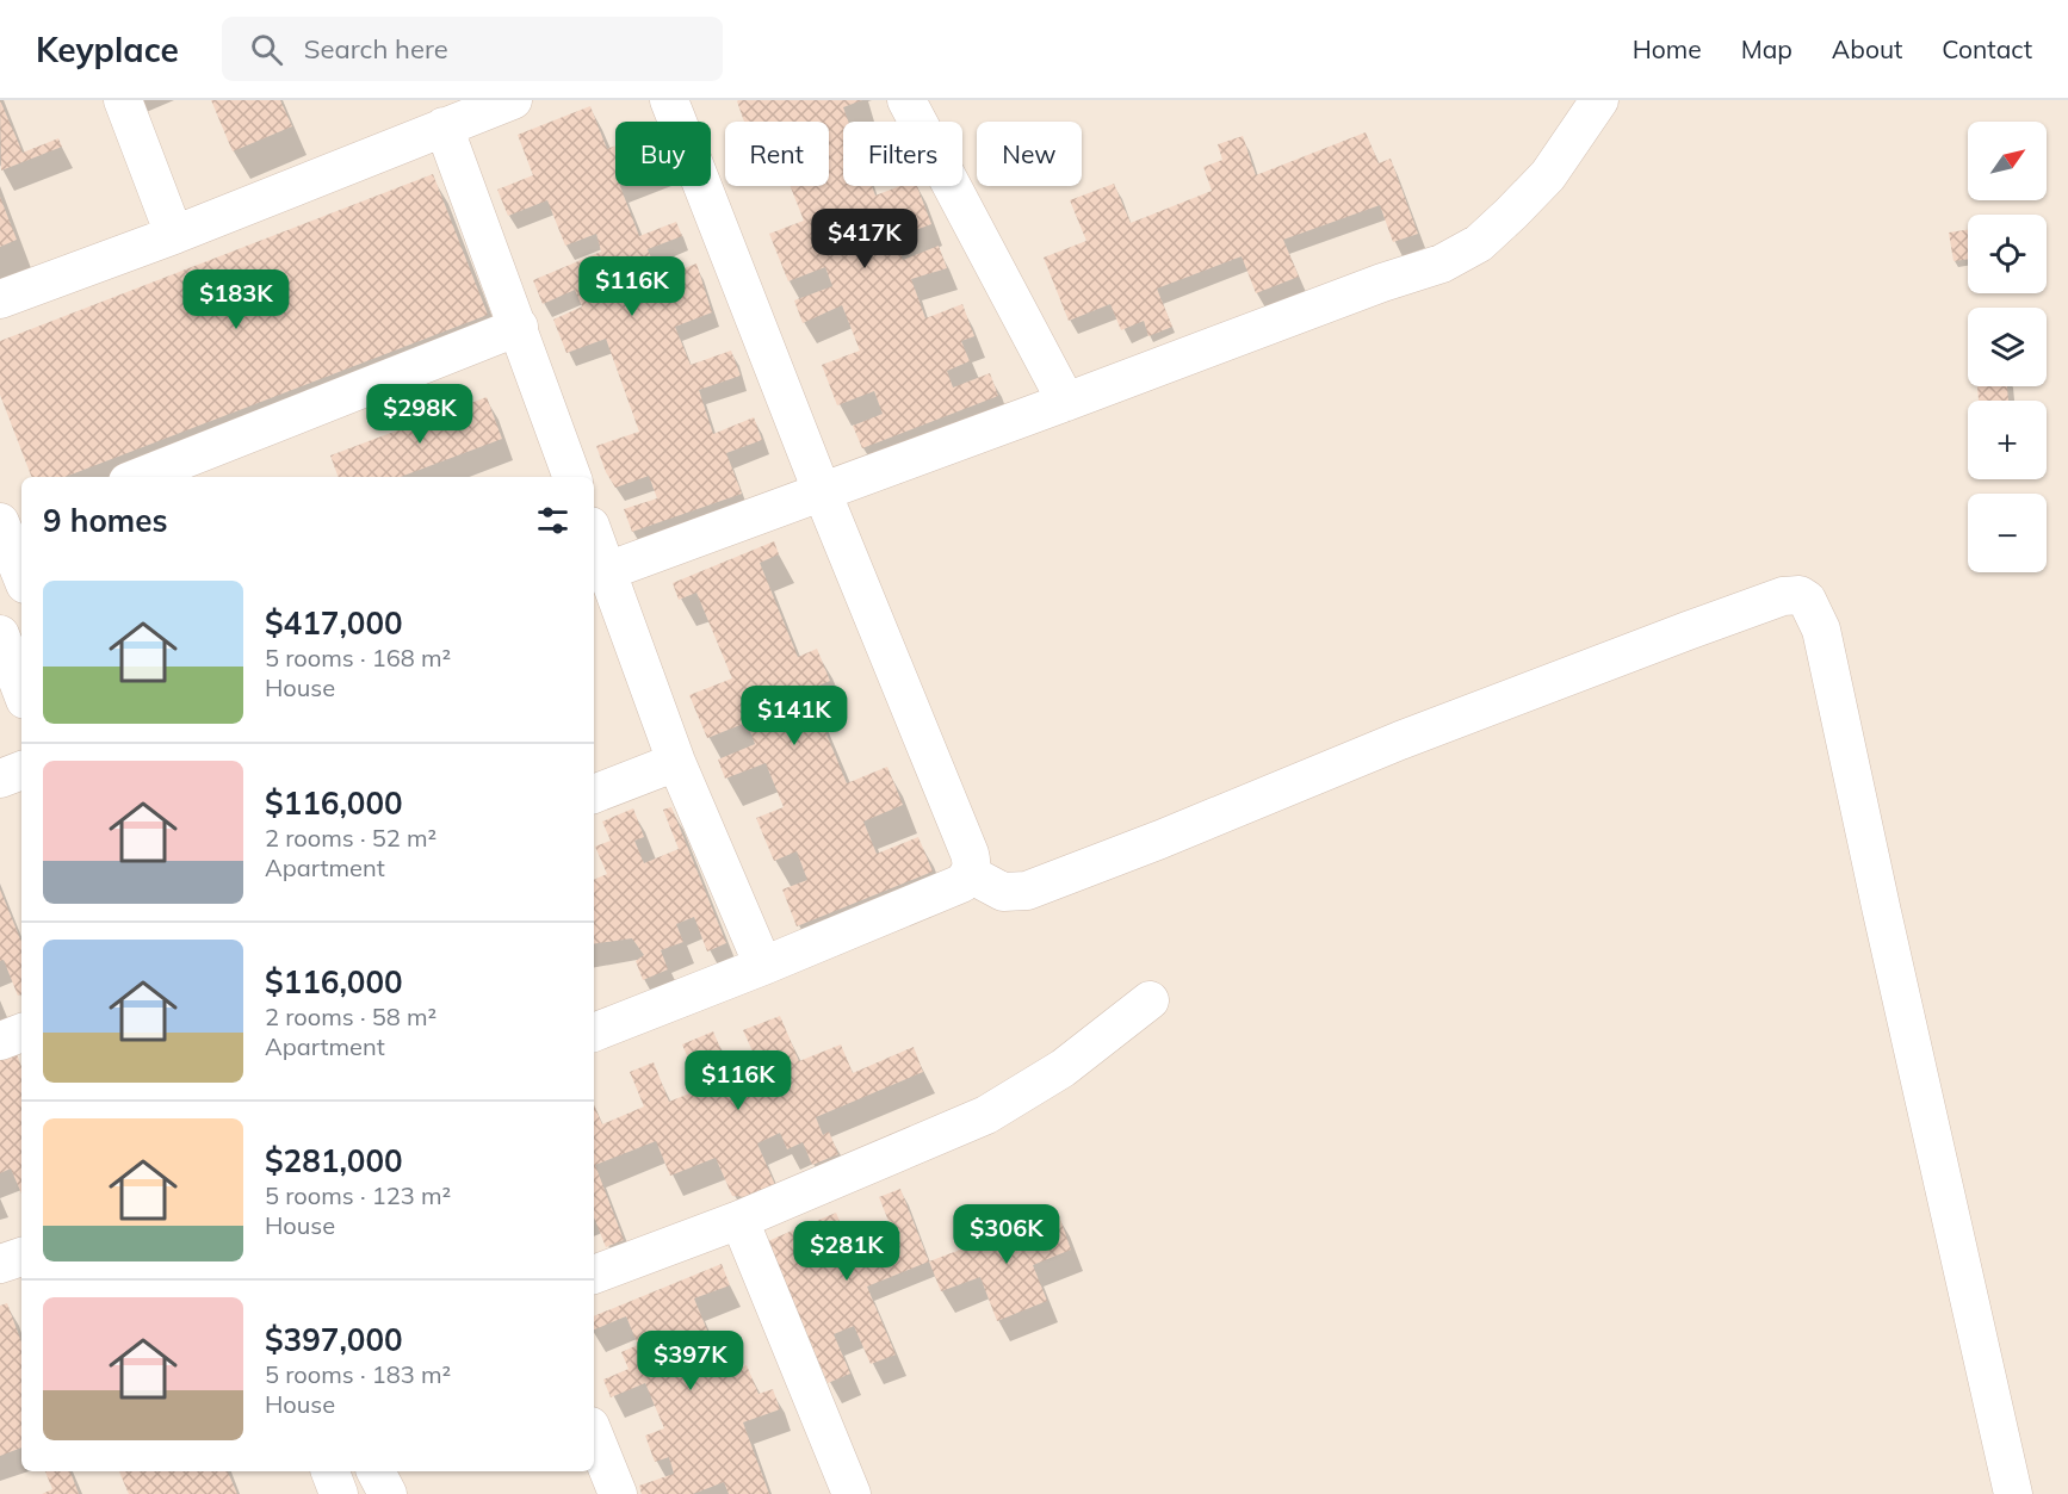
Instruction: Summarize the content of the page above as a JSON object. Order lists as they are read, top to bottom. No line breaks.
{"north":"top right","page":{"header":"Keyplace","search":"Search here","nav":["Home","Map","About","Contact"],"map_buttons":["+","−"],"chip":["Buy","Rent","Filters","New"],"price":["$417K","$116K","$183K","$298K","$141K","$116K","$306K","$281K","$397K"],"heading":"9 homes","list":[{"name":"$417,000","note":"5 rooms · 168 m² · House"},{"name":"$116,000","note":"2 rooms · 52 m² · Apartment"},{"name":"$116,000","note":"2 rooms · 58 m² · Apartment"},{"name":"$281,000","note":"5 rooms · 123 m² · House"},{"name":"$397,000","note":"5 rooms · 183 m² · House"}]}}
